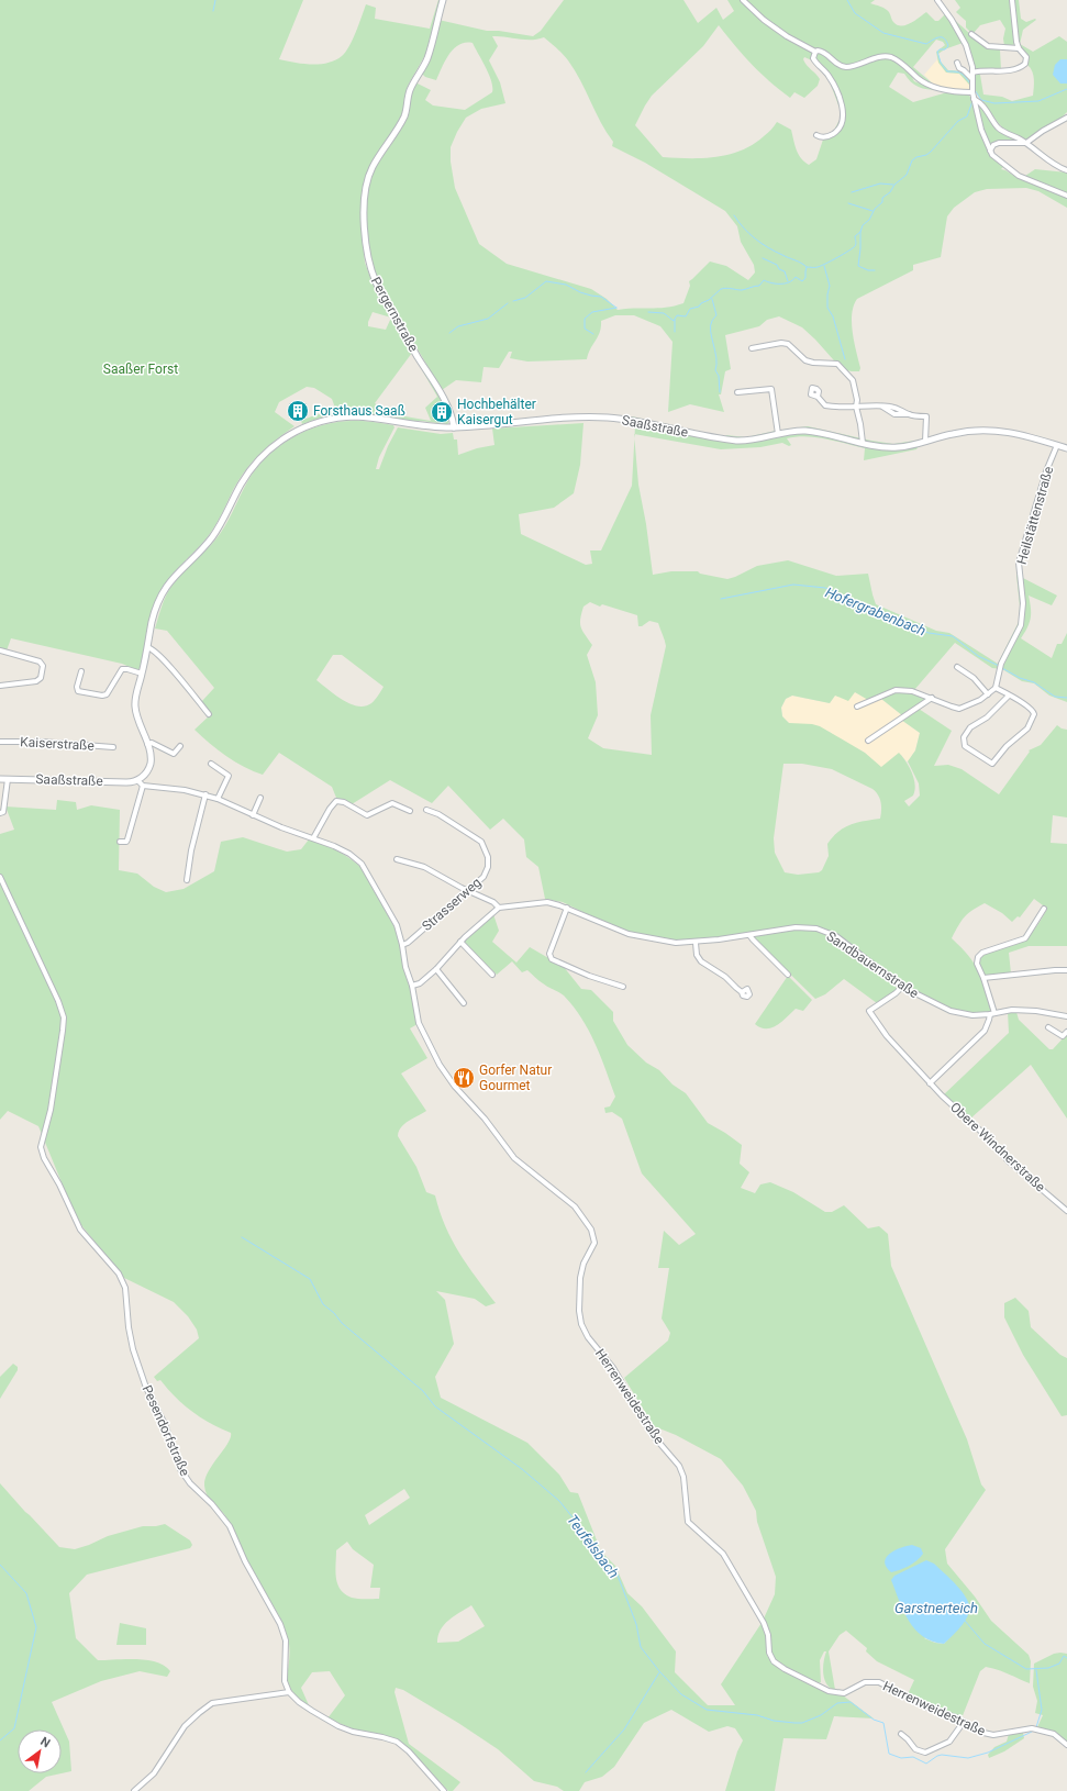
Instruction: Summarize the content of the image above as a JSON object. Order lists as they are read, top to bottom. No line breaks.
{"streets":{"street":["Pergernstraße","Saaßstraße","Heilstättenstraße","Kaiserstraße","Strasserweg","Sandbauernstraße","Obere Windnerstraße","Herrenweidestraße","Pesendorfstraße"]},"crossings":[["Pergernstraße","Saaßstraße"],["Saaßstraße","Heilstättenstraße"],["Strasserweg","Herrenweidestraße"],["Sandbauernstraße","Obere Windnerstraße"]],"water":["Hofergrabenbach","Teufelsbach","Garstnerteich"],"parks":["Saaßer Forst"],"places":{"building":["Forsthaus Saaß","Hochbehälter Kaisergut"],"restaurant":["Gorfer Natur Gourmet"]},"north":"top right"}
